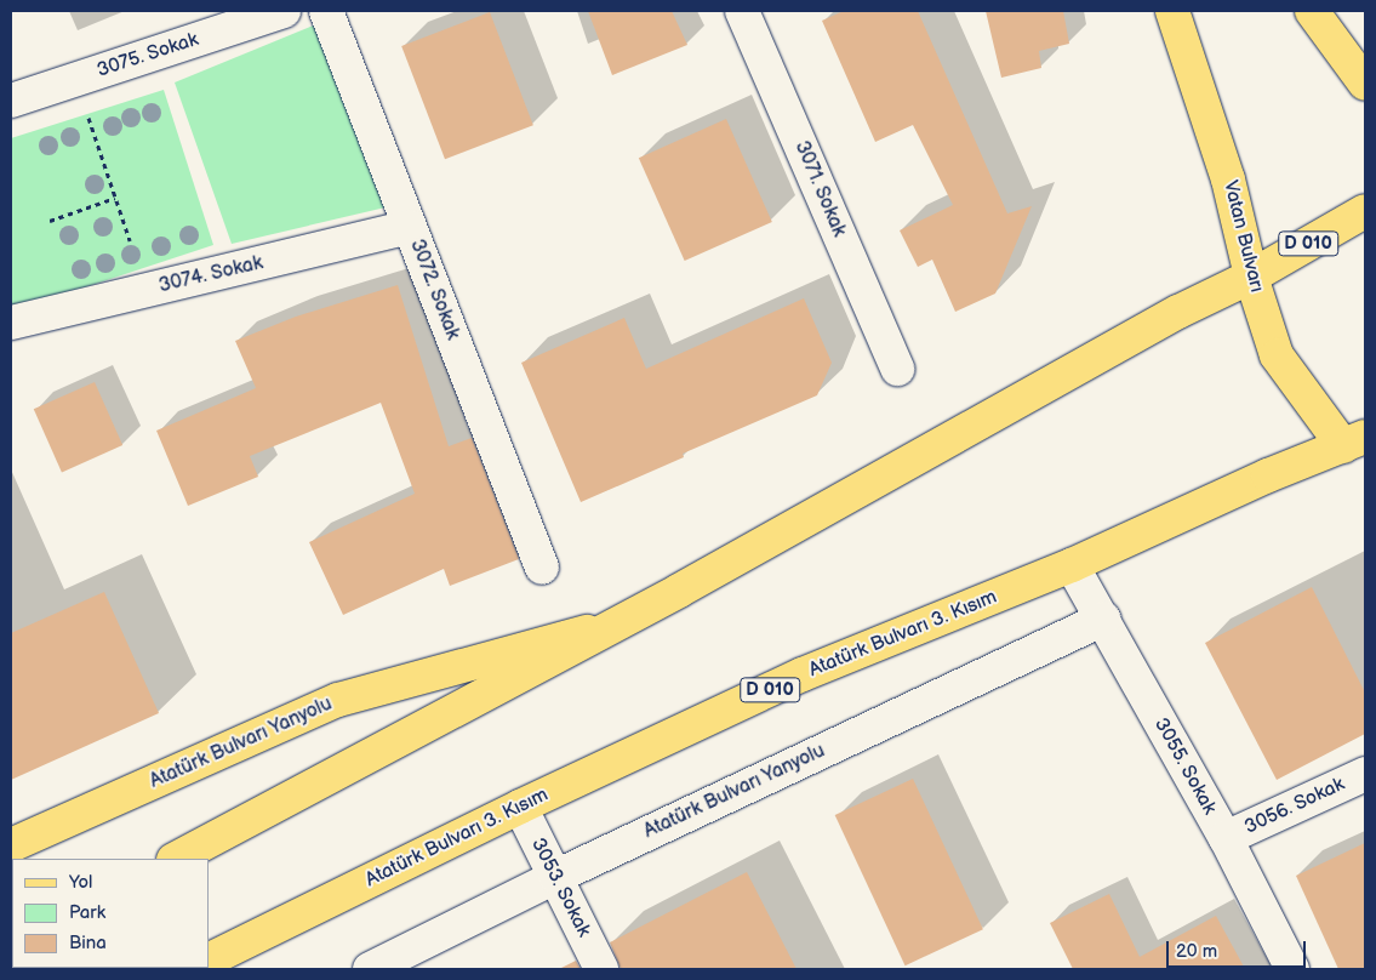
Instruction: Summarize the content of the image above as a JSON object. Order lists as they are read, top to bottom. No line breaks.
{"streets":{"main road":["Vatan Bulvarı","D 010","Atatürk Bulvarı 3. Kısım","Atatürk Bulvarı Yanyolu"],"street":["3075. Sokak","3071. Sokak","3074. Sokak","3072. Sokak","3055. Sokak","3056. Sokak","3053. Sokak"]},"crossings":[["Vatan Bulvarı","D 010"],["Vatan Bulvarı","Atatürk Bulvarı 3. Kısım"],["D 010","Atatürk Bulvarı Yanyolu"],["3074. Sokak","3072. Sokak"],["Atatürk Bulvarı 3. Kısım","3055. Sokak"],["Atatürk Bulvarı 3. Kısım","3053. Sokak"],["Atatürk Bulvarı Yanyolu","3055. Sokak"],["Atatürk Bulvarı Yanyolu","3053. Sokak"],["3055. Sokak","3056. Sokak"]],"legend":["Yol","Park","Bina"],"scale_bar":"20 m"}
